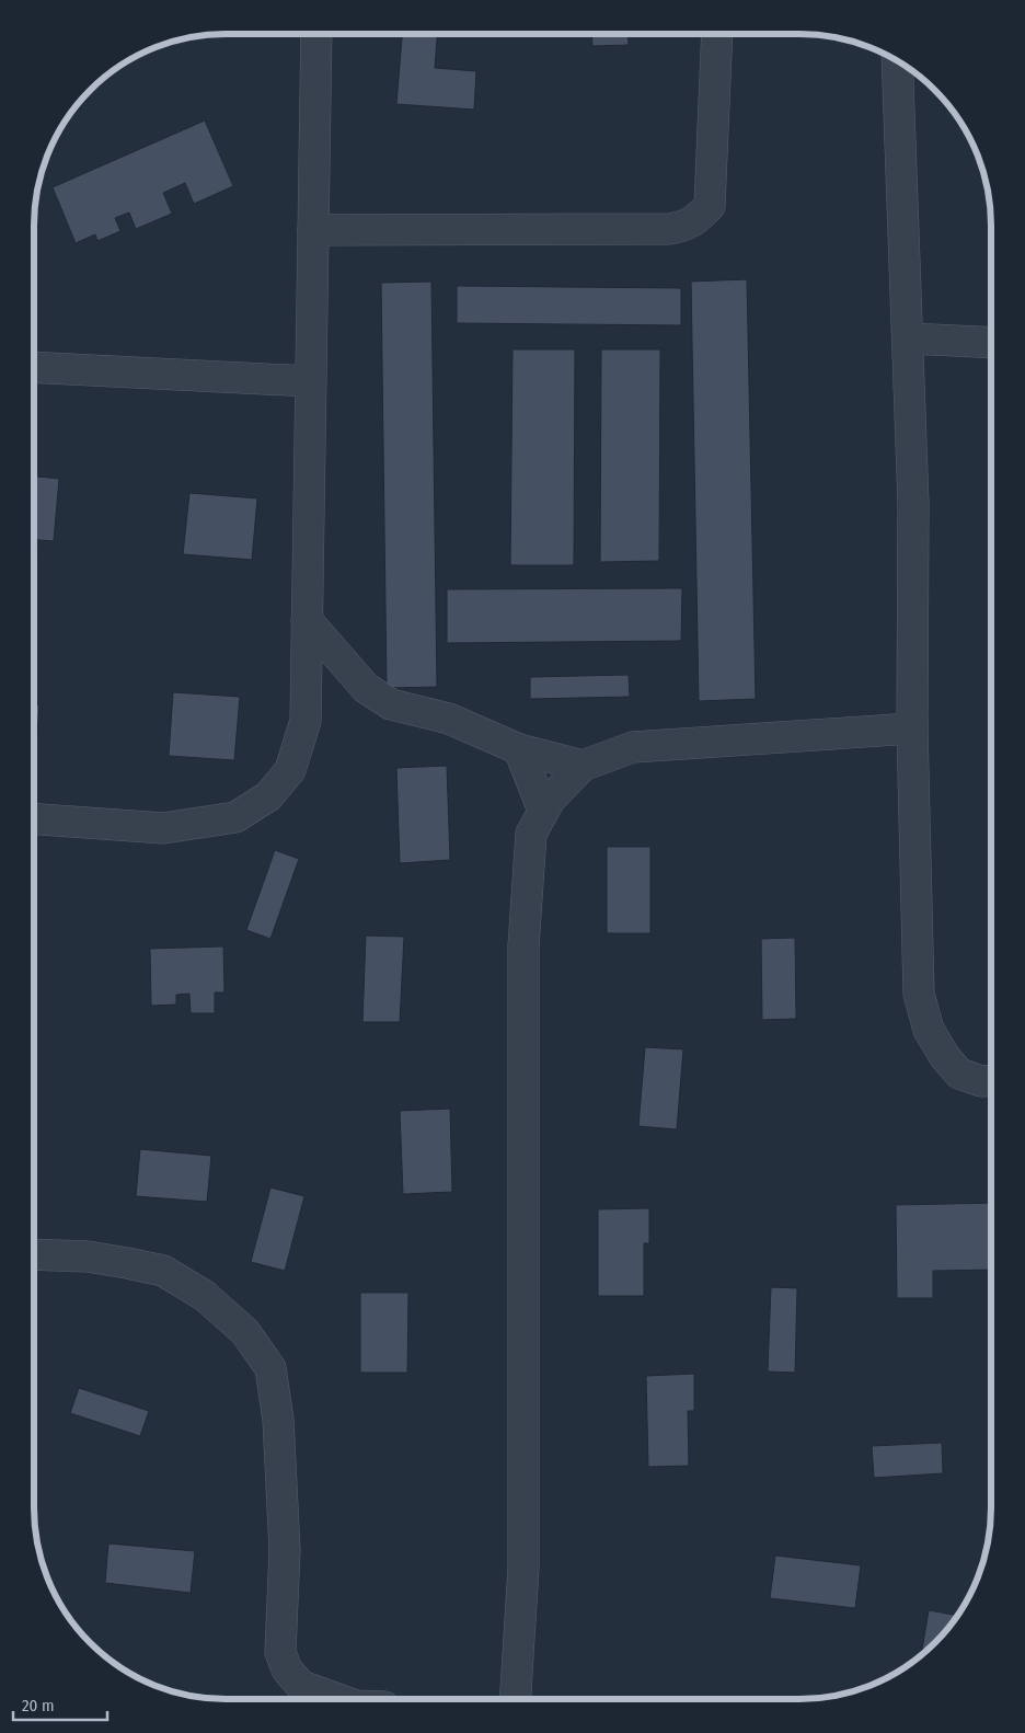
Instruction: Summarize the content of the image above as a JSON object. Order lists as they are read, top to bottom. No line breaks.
{"scale_bar":"20 m"}
